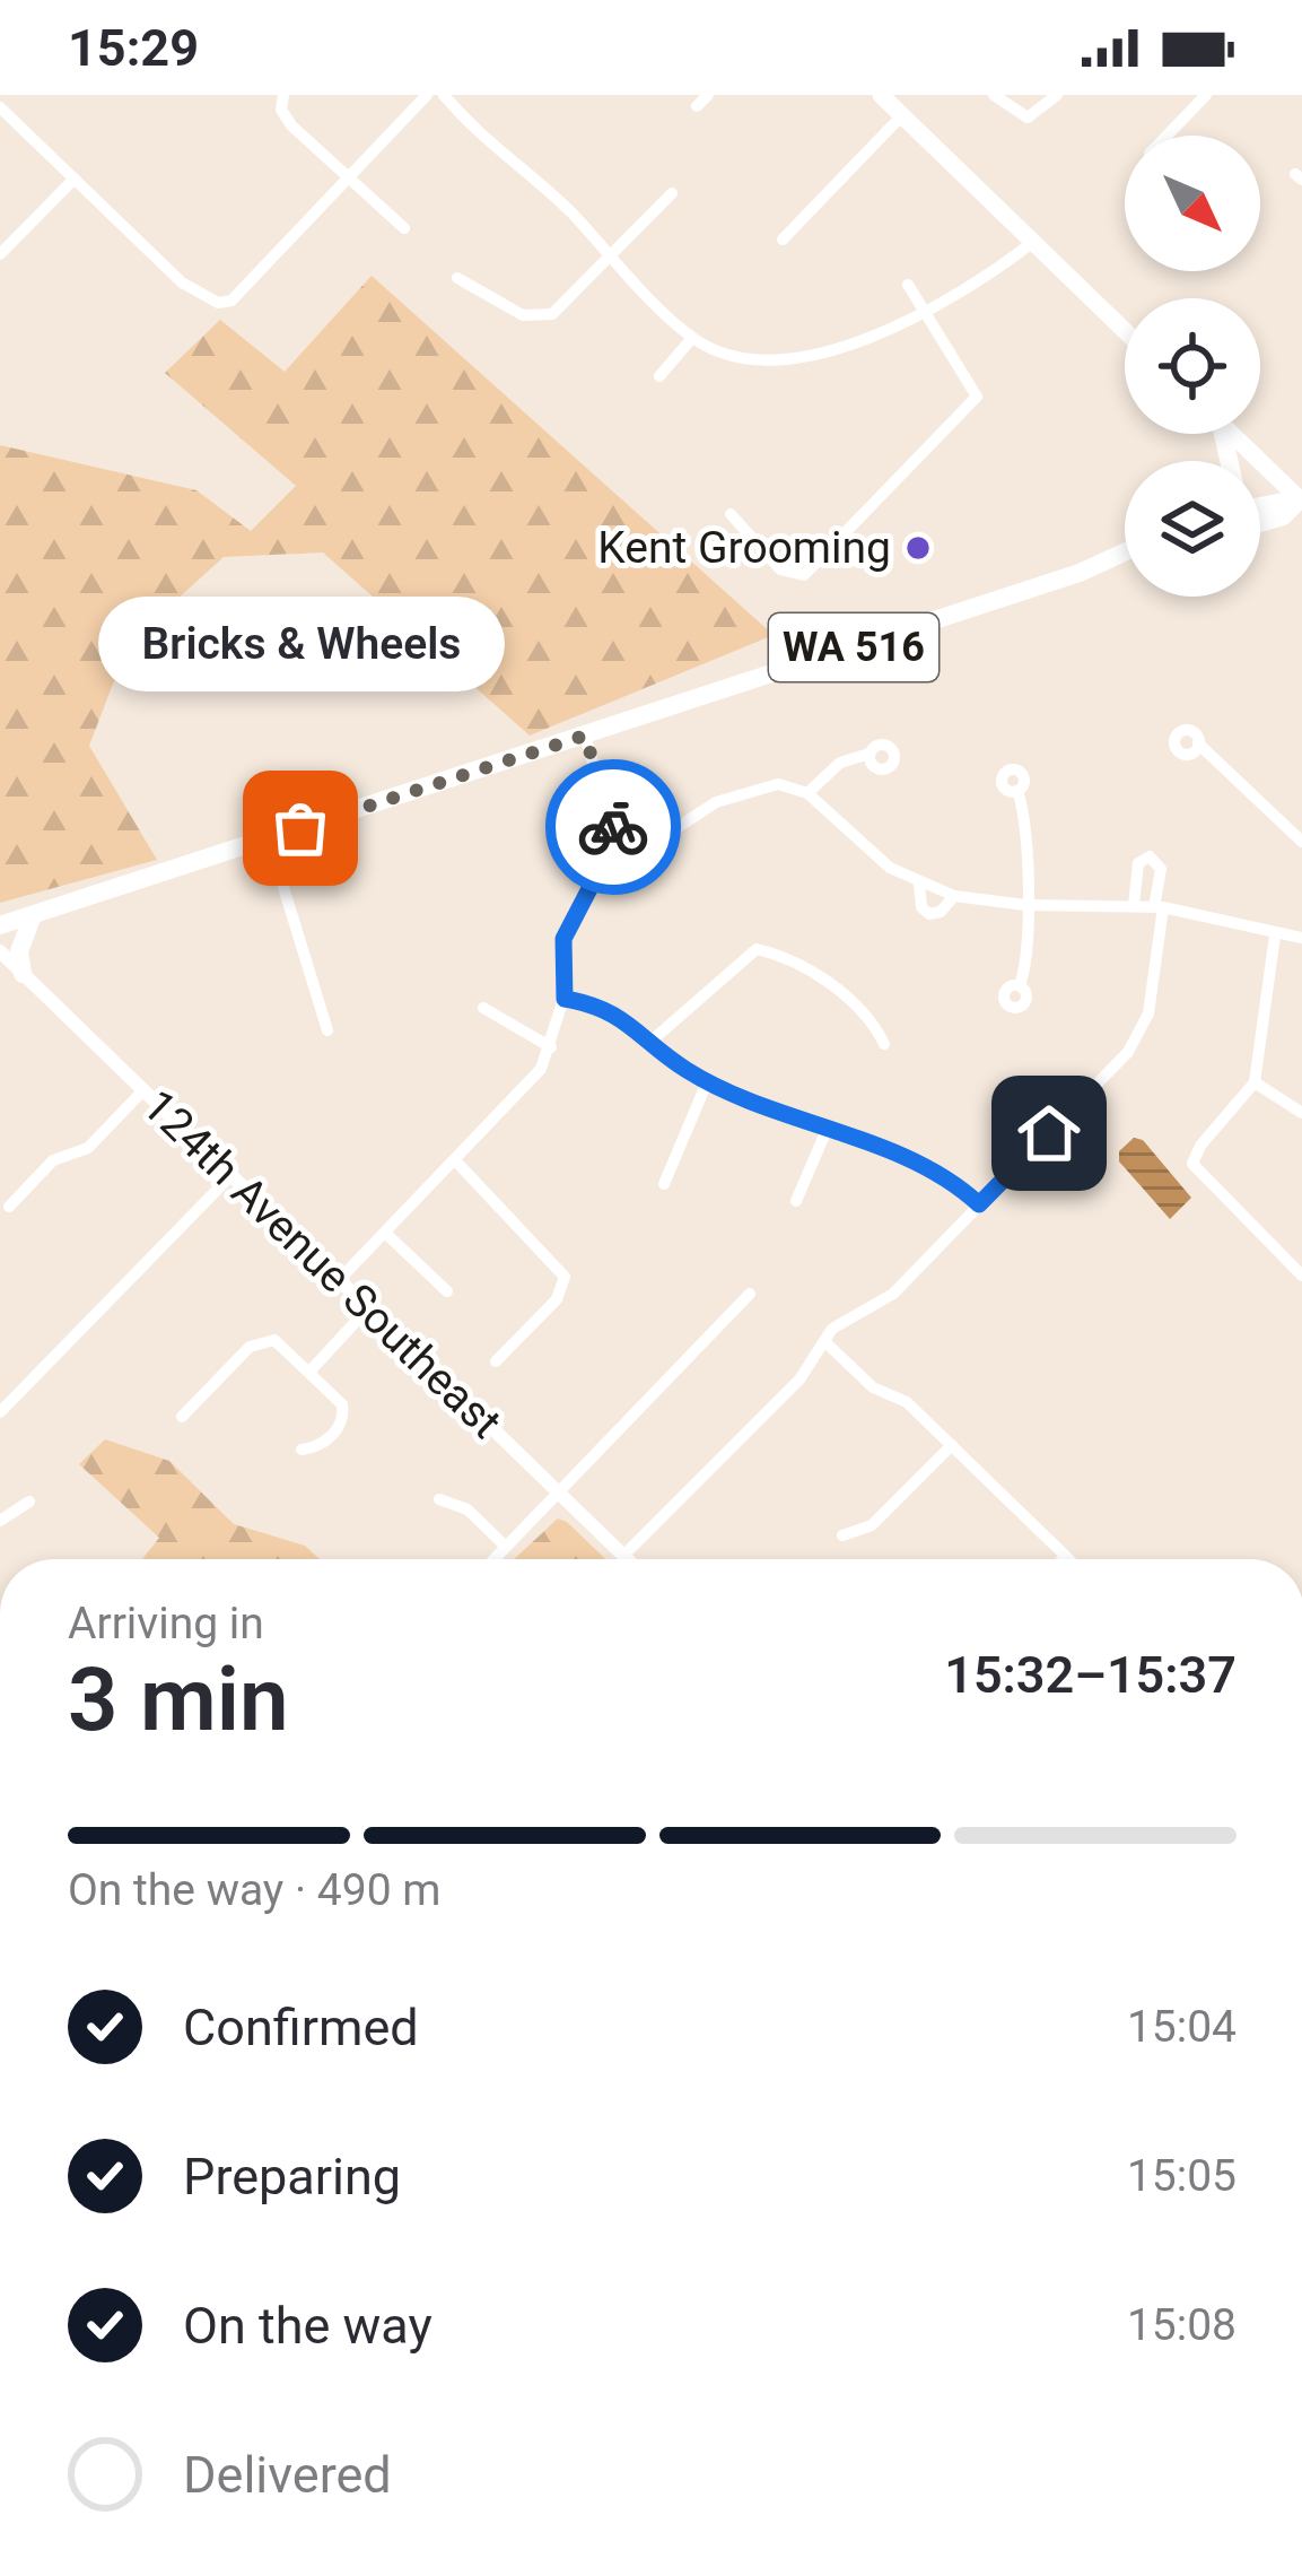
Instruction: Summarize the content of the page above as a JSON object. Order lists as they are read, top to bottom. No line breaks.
{"streets":{"main road":["WA 516"],"street":["124th Avenue Southeast"]},"places":["Kent Grooming","Bricks & Wheels"],"north":"bottom right","page":{"status":"15:29","bubble":"Bricks & Wheels","heading":["3 min","Arriving in","15:32–15:37"],"bar":"On the way · 490 m","list":[["Confirmed","15:04"],["Preparing","15:05"],["On the way","15:08"],"Delivered"]}}
